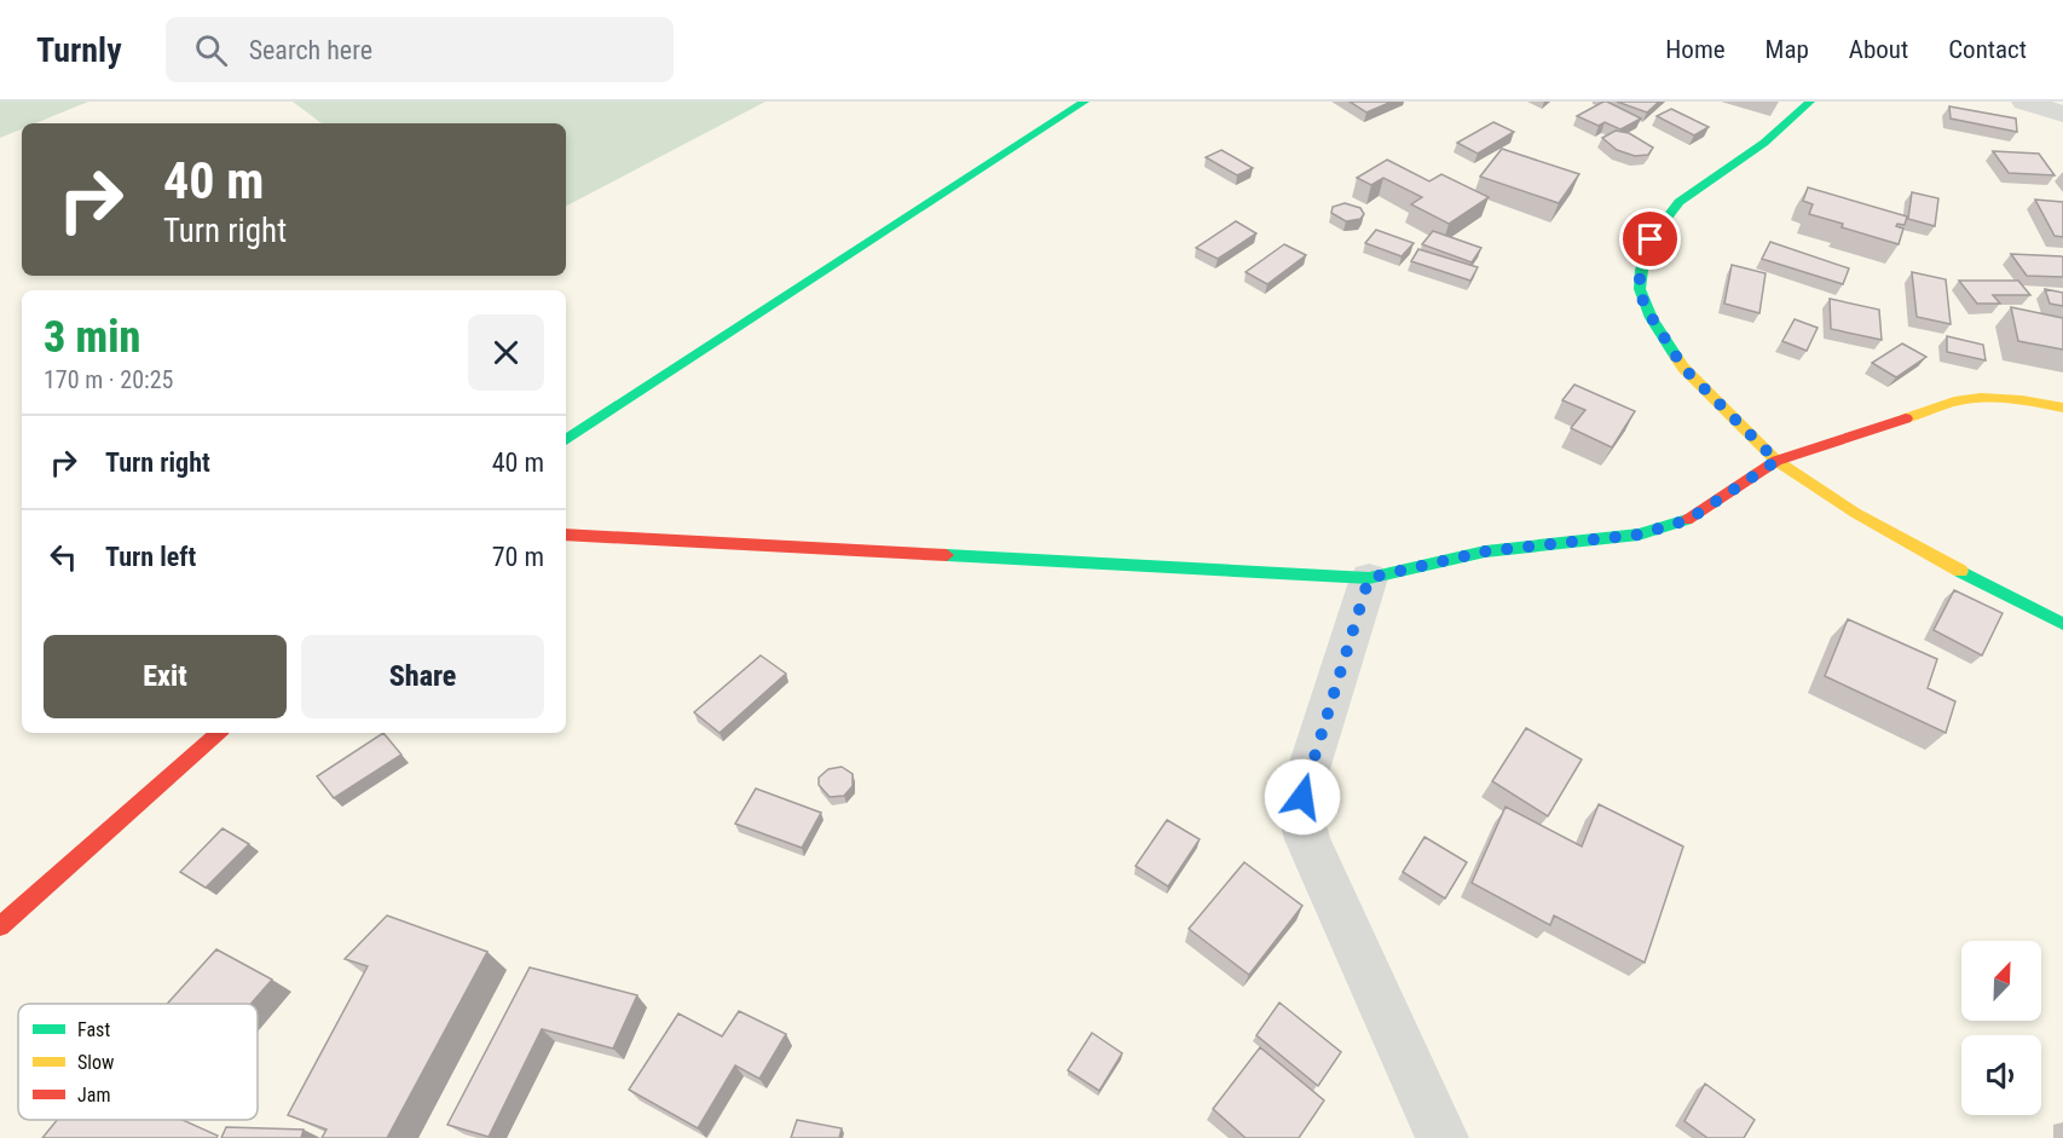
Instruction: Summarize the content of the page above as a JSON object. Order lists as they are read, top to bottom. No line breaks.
{"legend":["Fast","Slow","Jam"],"north":"top right","page":{"header":"Turnly","search":"Search here","nav":["Home","Map","About","Contact"],"turn":["40 m","Turn right"],"heading":["3 min","170 m · 20:25"],"list":[{"name":"Turn right","value":"40 m"},{"name":"Turn left","value":"70 m"}],"buttons":["Exit","Share"]}}
